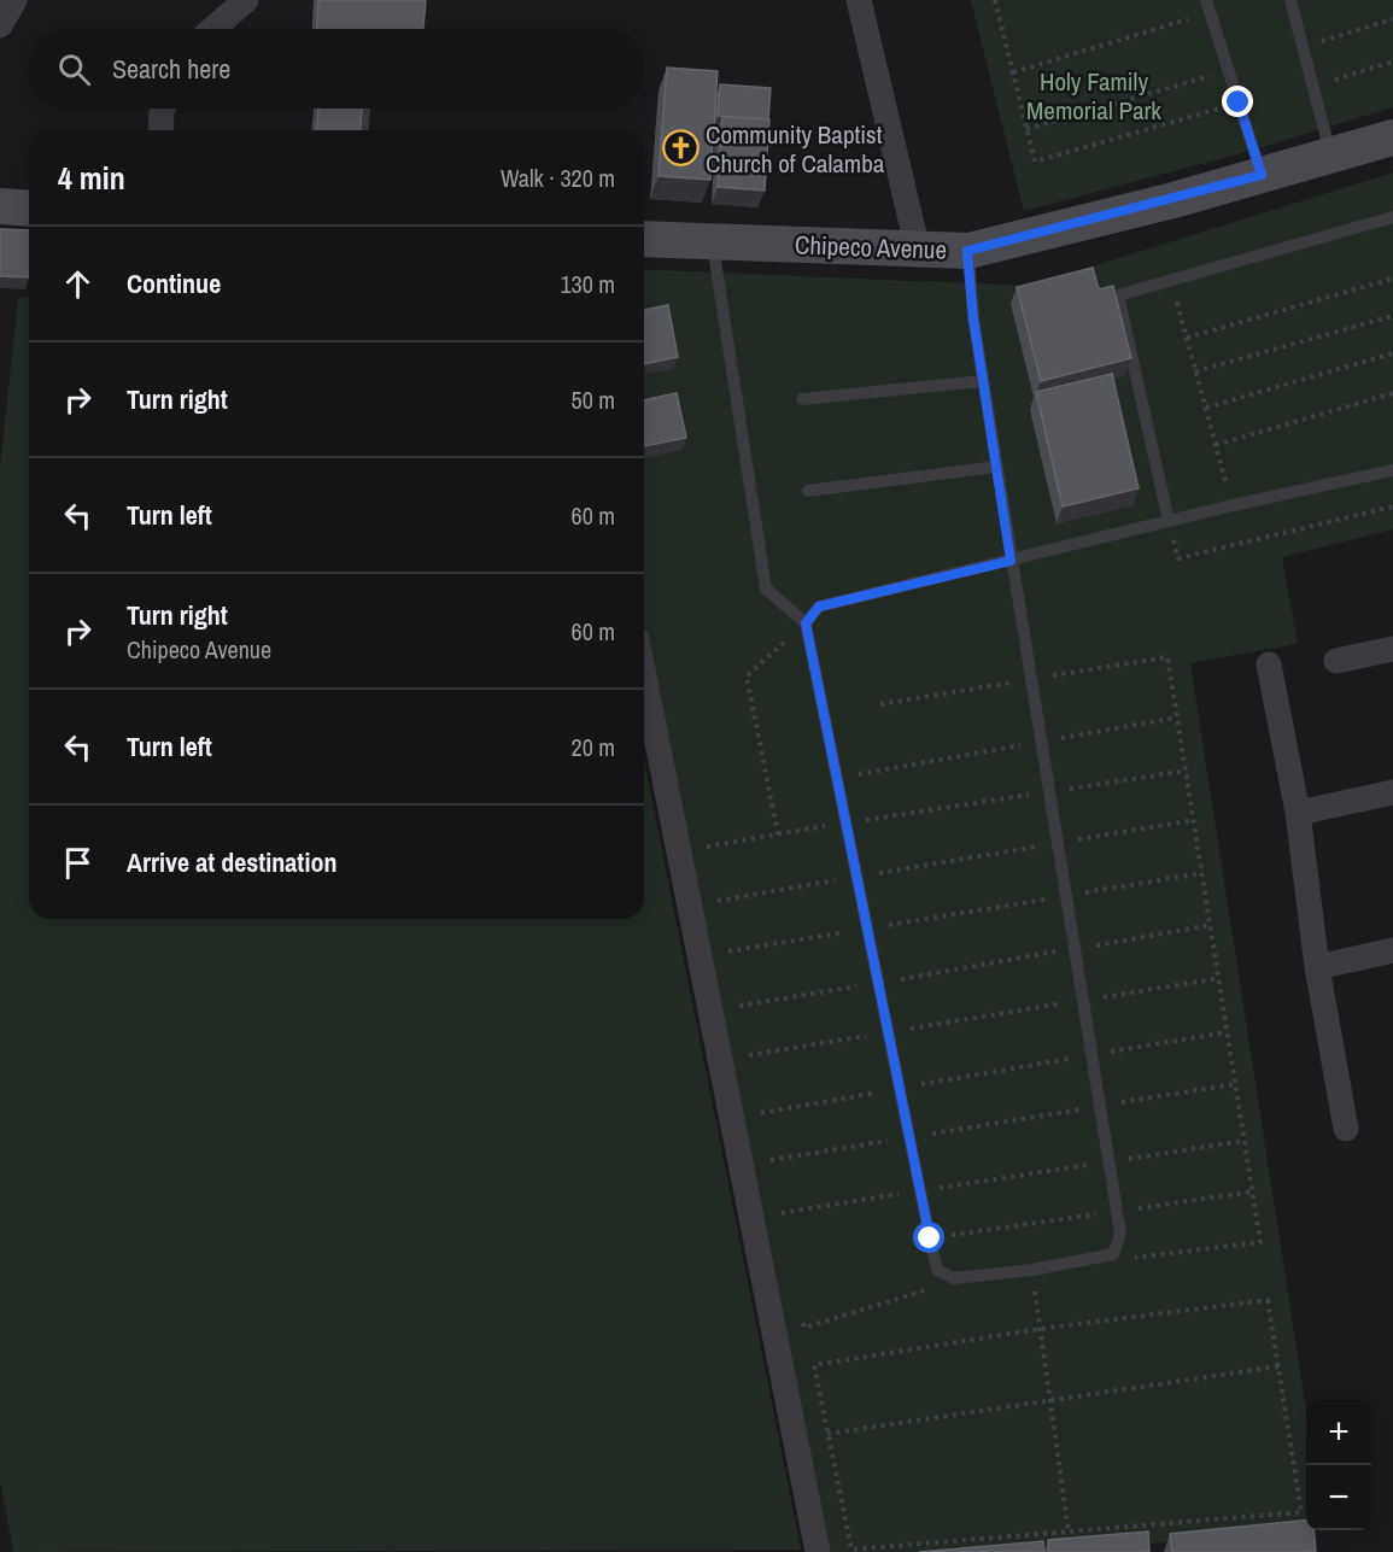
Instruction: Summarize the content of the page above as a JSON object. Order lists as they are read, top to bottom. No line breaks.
{"streets":{"main road":["Chipeco Avenue"]},"parks":["Holy Family Memorial Park"],"places":{"church":["Community Baptist Church of Calamba"]},"page":{"search":"Search here","heading":["4 min","Walk · 320 m"],"list":[["Continue","130 m"],["Turn right","50 m"],["Turn left","60 m"],["Turn right","Chipeco Avenue","60 m"],["Turn left","20 m"],"Arrive at destination"],"map_buttons":["+","−"]}}
